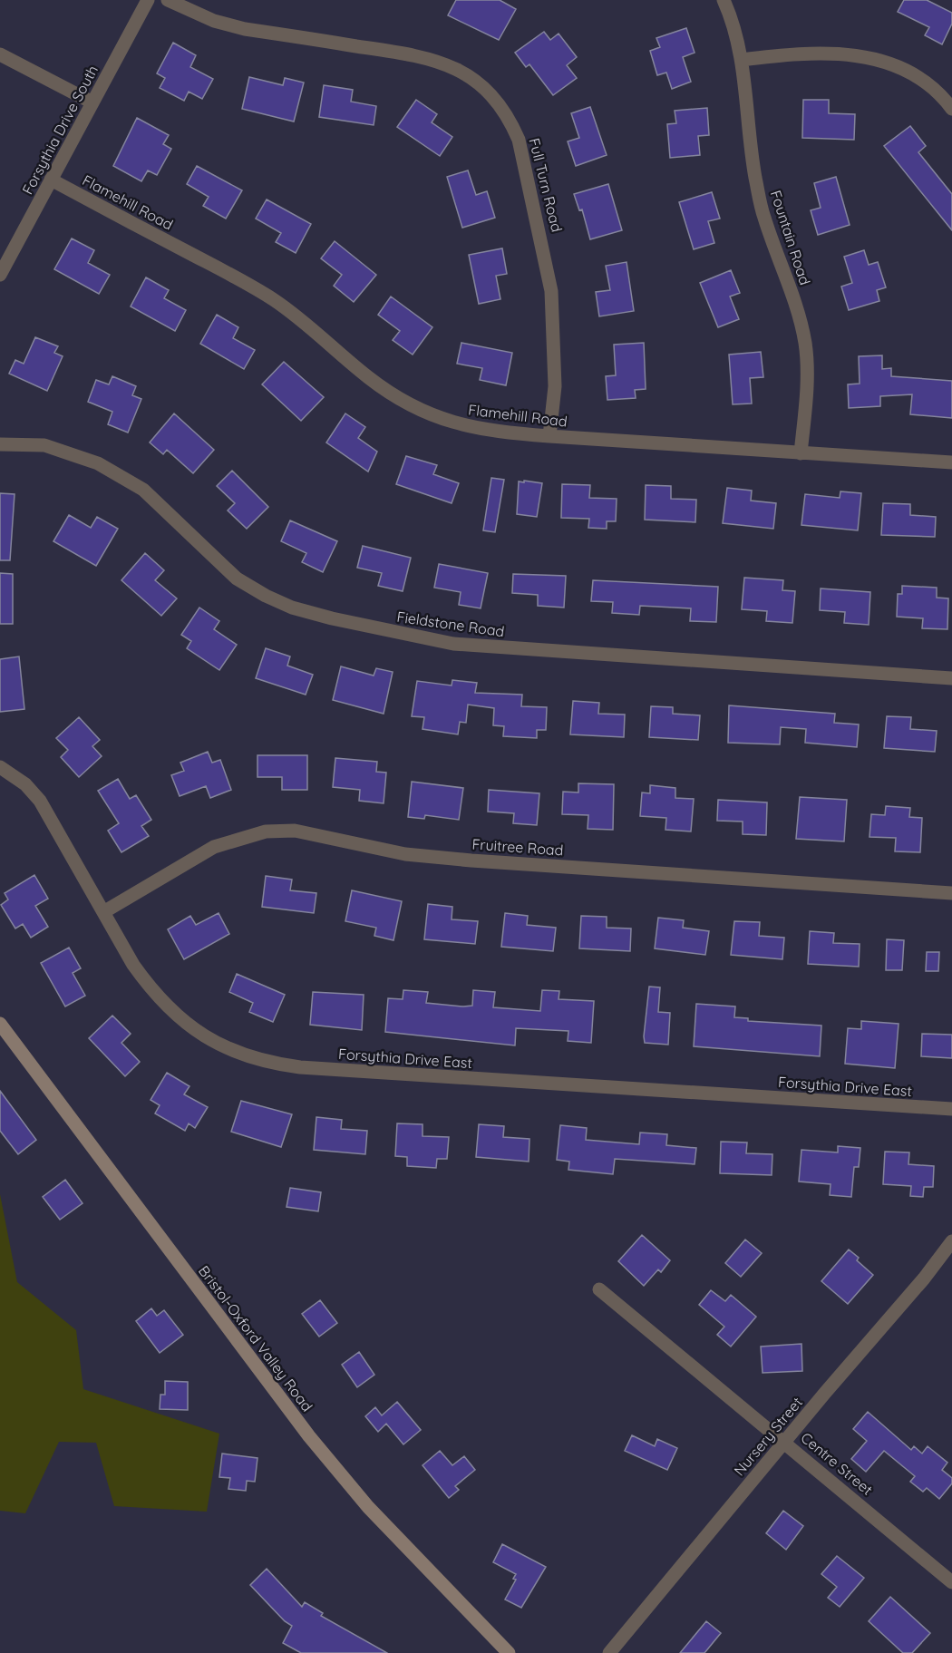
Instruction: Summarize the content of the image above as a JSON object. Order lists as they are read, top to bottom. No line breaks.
{"streets":{"main road":["Bristol-Oxford Valley Road"],"street":["Forsythia Drive South","Full Turn Road","Flamehill Road","Fountain Road","Fieldstone Road","Fruitree Road","Forsythia Drive East","Nursery Street","Centre Street"]},"crossings":[["Forsythia Drive South","Flamehill Road"],["Full Turn Road","Flamehill Road"],["Flamehill Road","Fountain Road"],["Fruitree Road","Forsythia Drive East"],["Nursery Street","Centre Street"]]}
